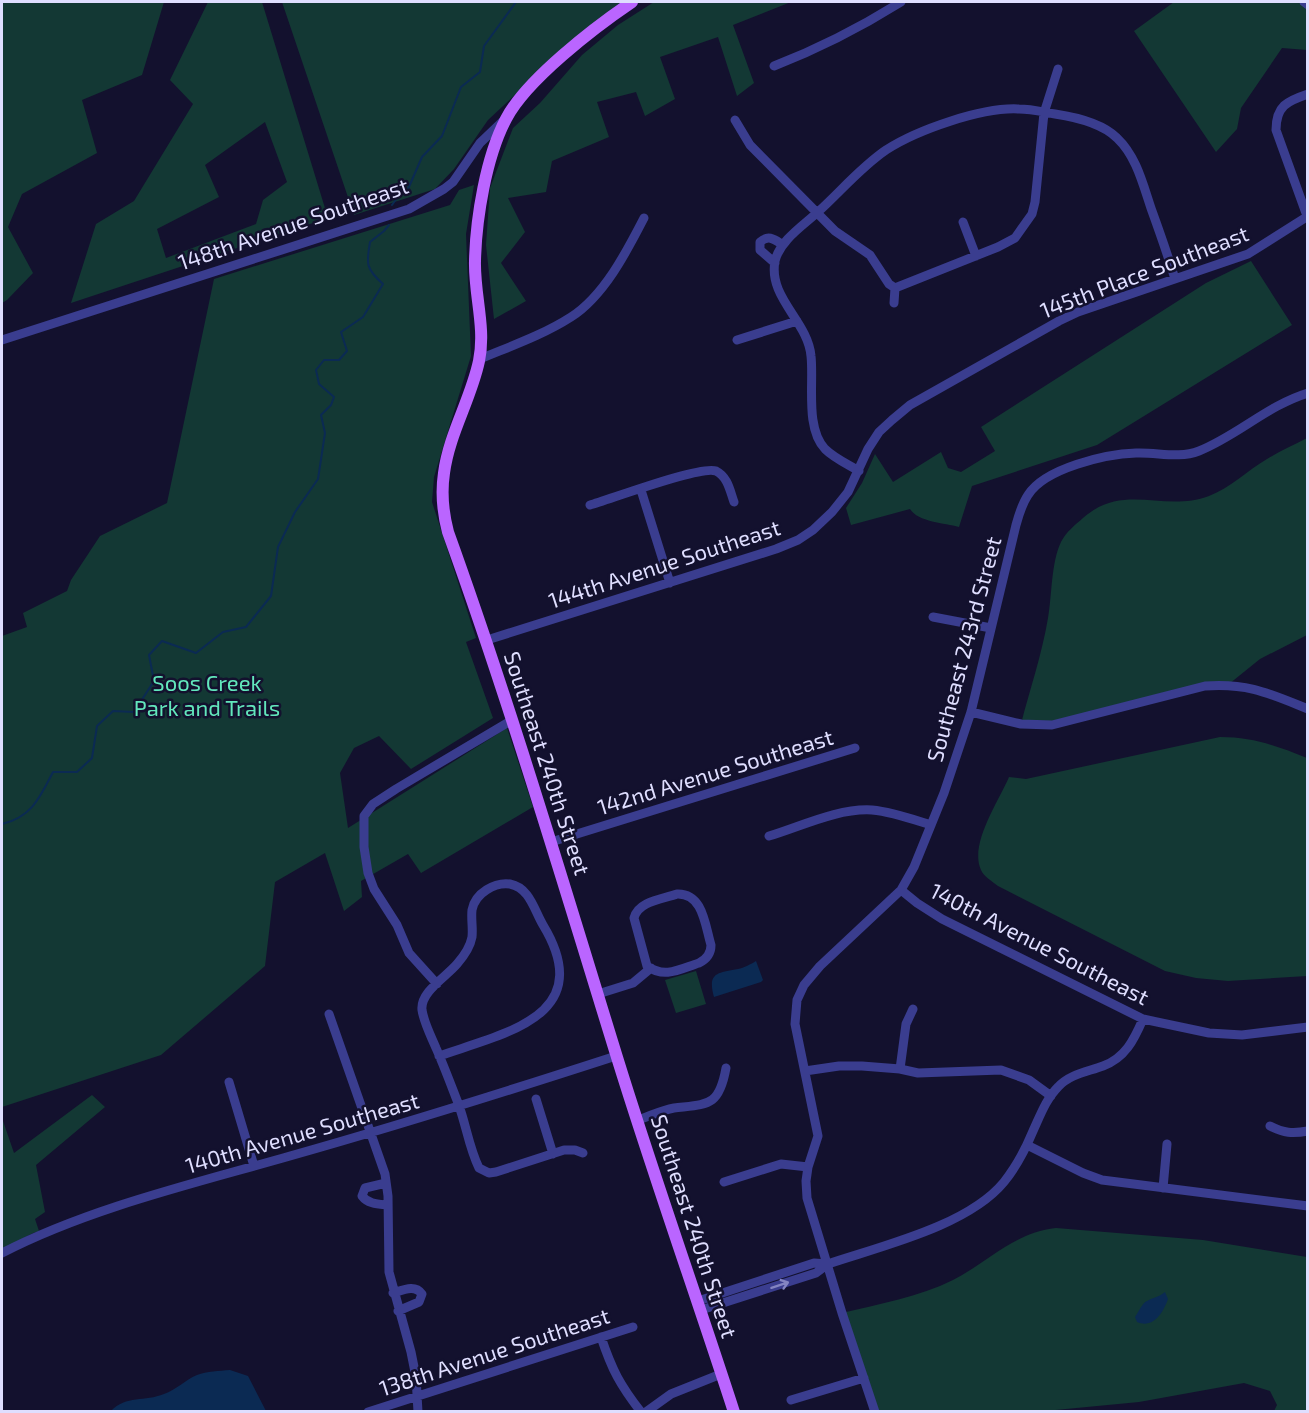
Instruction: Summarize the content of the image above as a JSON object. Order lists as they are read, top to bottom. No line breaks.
{"streets":{"main road":["148th Avenue Southeast","Southeast 240th Street"],"street":["145th Place Southeast","144th Avenue Southeast","Southeast 243rd Street","142nd Avenue Southeast","140th Avenue Southeast","138th Avenue Southeast"]},"crossings":[["148th Avenue Southeast","Southeast 240th Street"],["145th Place Southeast","144th Avenue Southeast"],["144th Avenue Southeast","Southeast 240th Street"],["Southeast 243rd Street","140th Avenue Southeast"],["Southeast 240th Street","142nd Avenue Southeast"],["Southeast 240th Street","140th Avenue Southeast"]],"parks":["Soos Creek Park and Trails"]}
